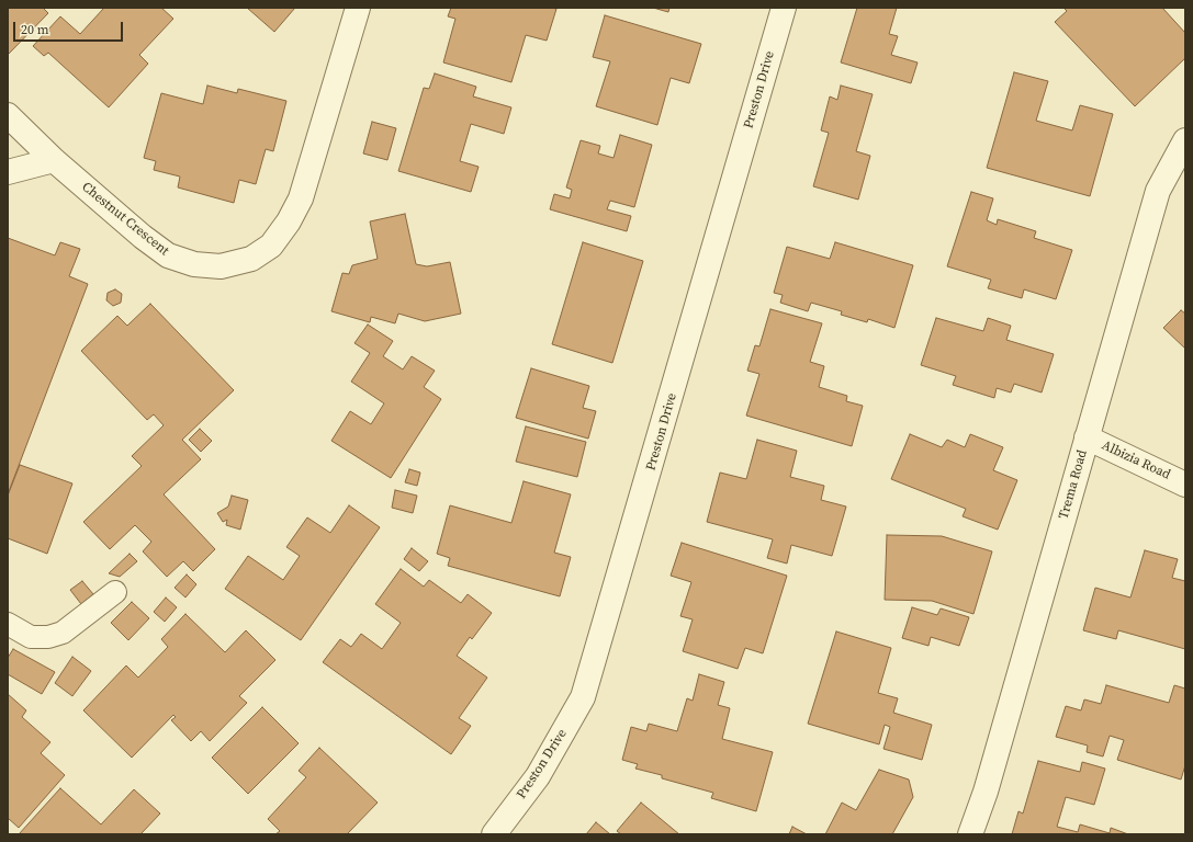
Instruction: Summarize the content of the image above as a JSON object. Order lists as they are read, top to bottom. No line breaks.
{"streets":{"street":["Preston Drive","Chestnut Crescent","Albizia Road","Trema Road"]},"crossings":[["Albizia Road","Trema Road"]],"scale_bar":"20 m"}
